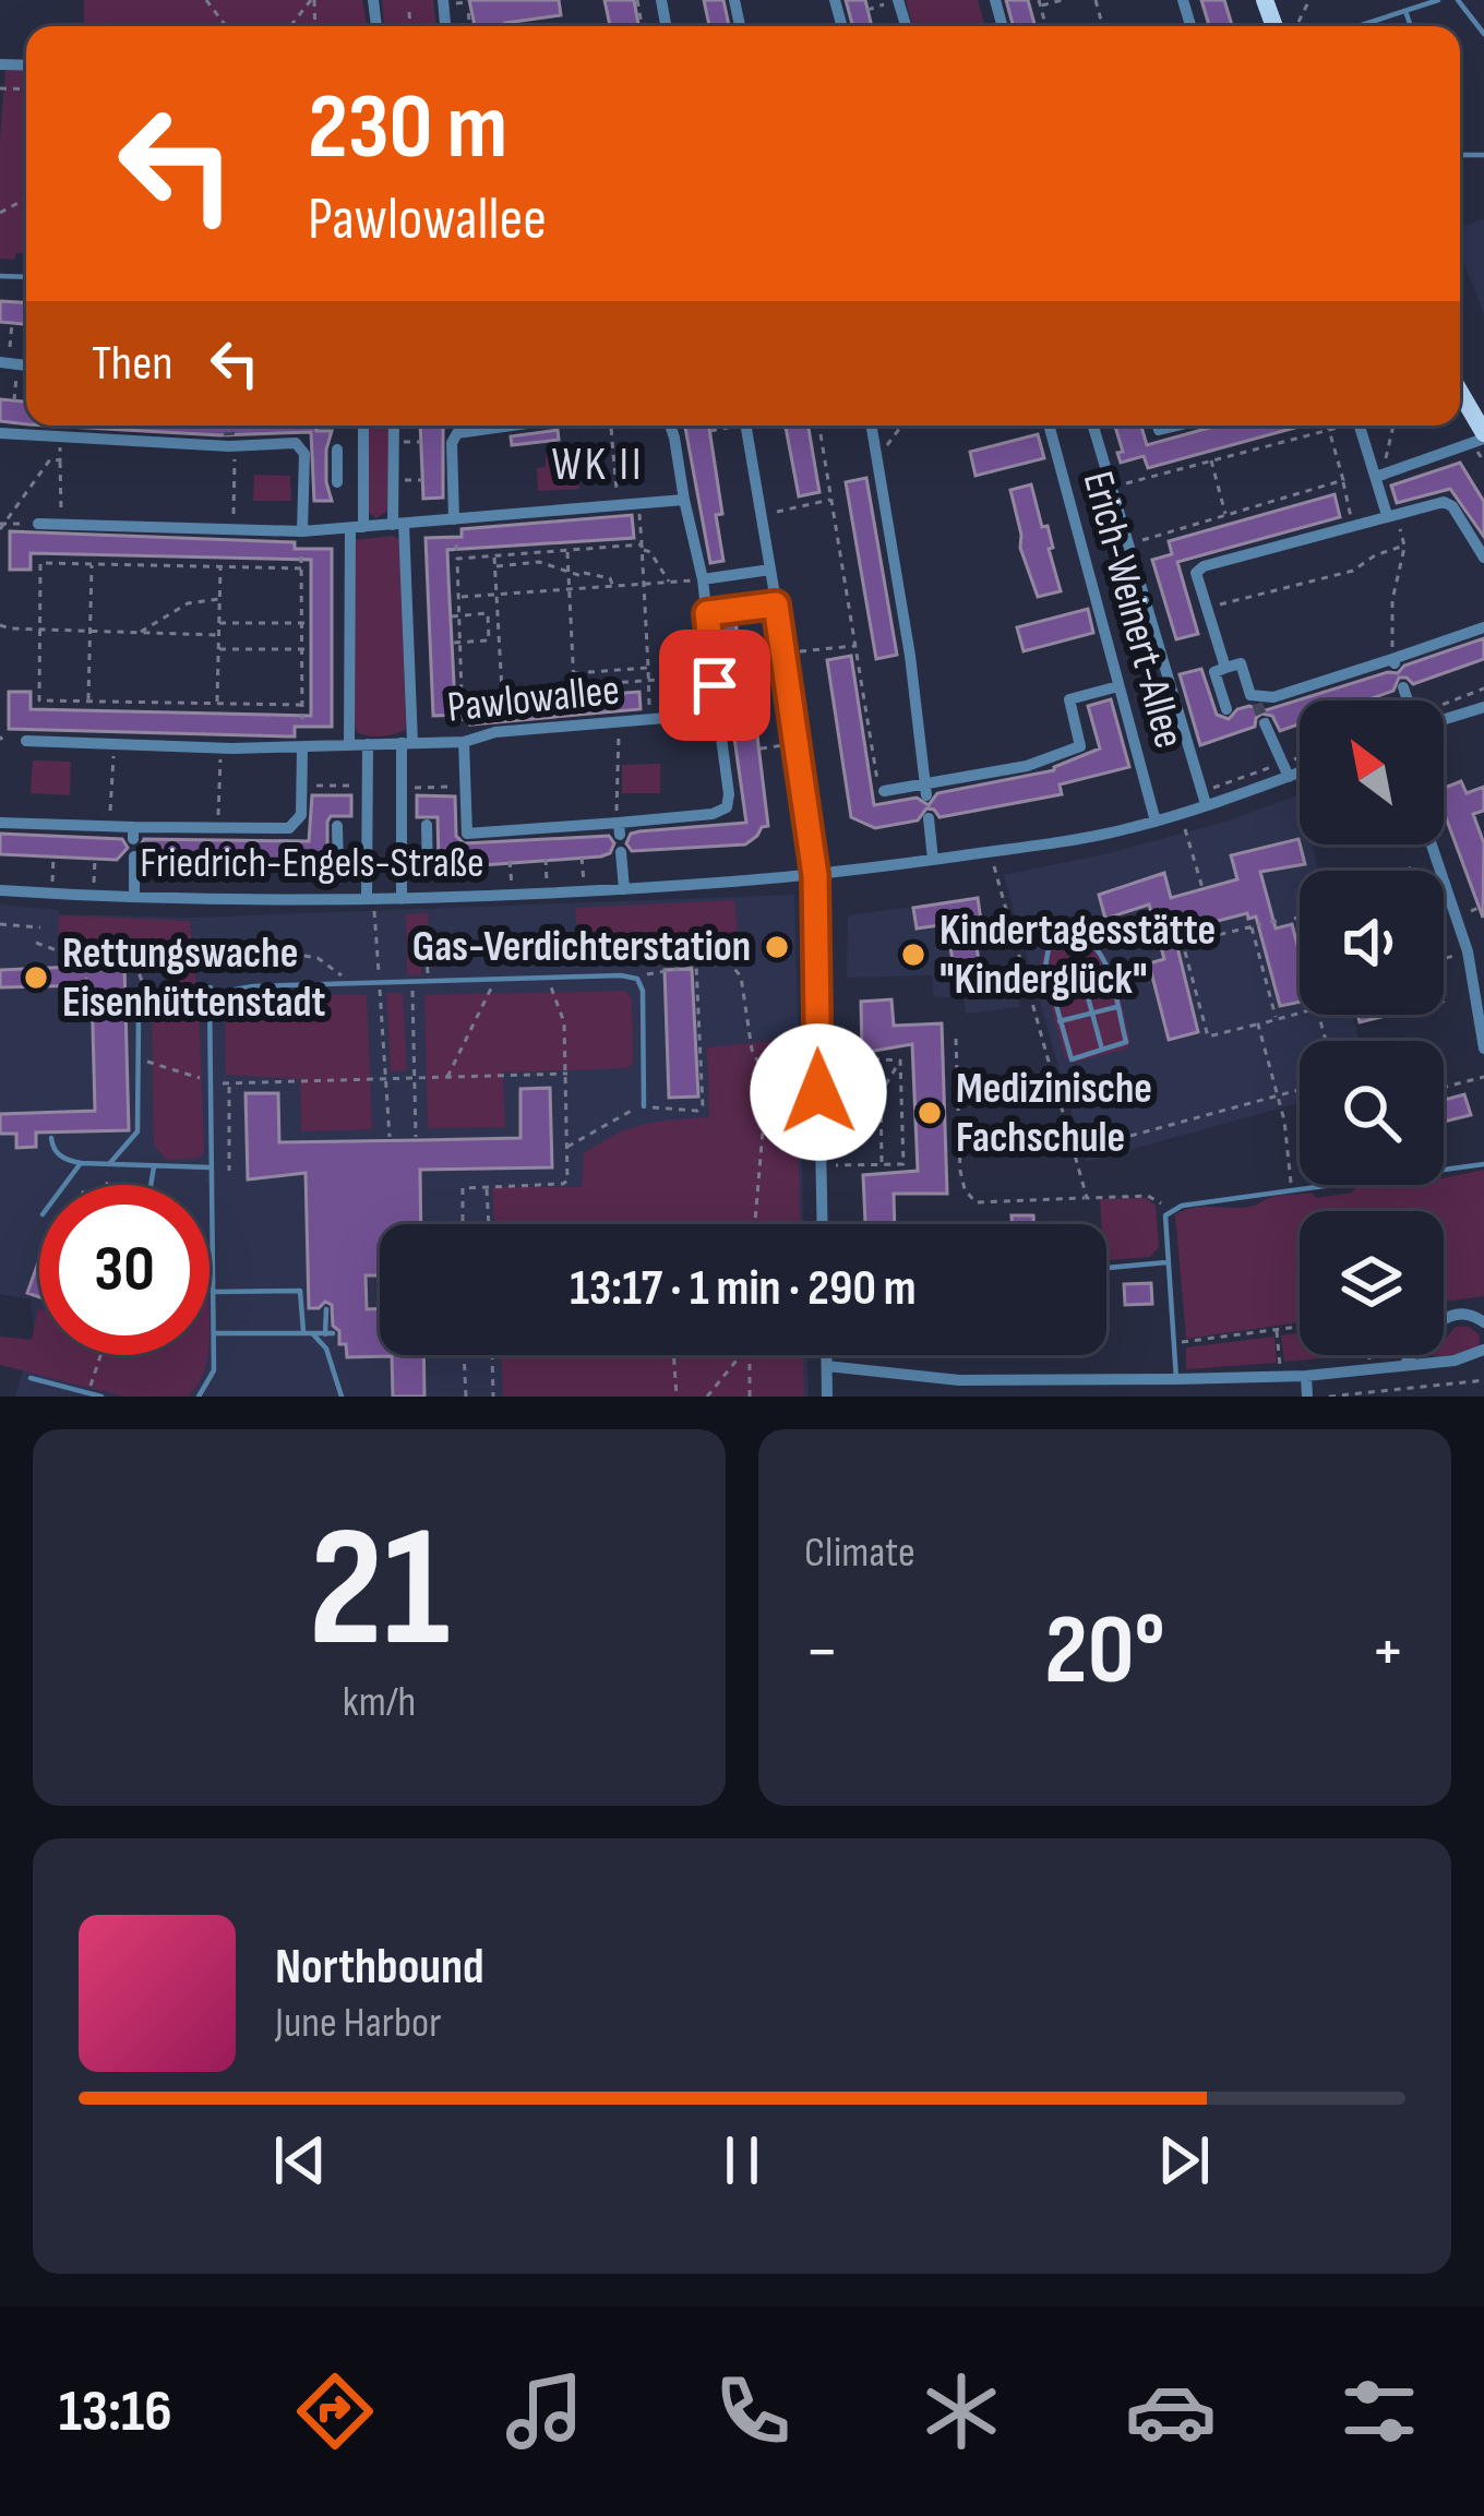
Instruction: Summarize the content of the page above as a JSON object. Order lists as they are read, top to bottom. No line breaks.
{"streets":{"street":["Erich-Weinert-Allee","Pawlowallee","Friedrich-Engels-Straße"]},"crossings":[["Erich-Weinert-Allee","Friedrich-Engels-Straße"],["Pawlowallee","Friedrich-Engels-Straße"]],"districts":["WK II"],"places":["Gas-Verdichterstation","Kindertagesstätte \"Kinderglück\"","Rettungswache Eisenhüttenstadt","Medizinische Fachschule"],"north":"top left","page":{"turn":["230 m","Pawlowallee"],"then":"Then","limit":"30","trip":"13:17 · 1 min · 290 m","tile":[["21","km/h"],"Climate"],"heat":["−","20°","+"],"song":["Northbound","June Harbor"],"tabs":"13:16"}}
